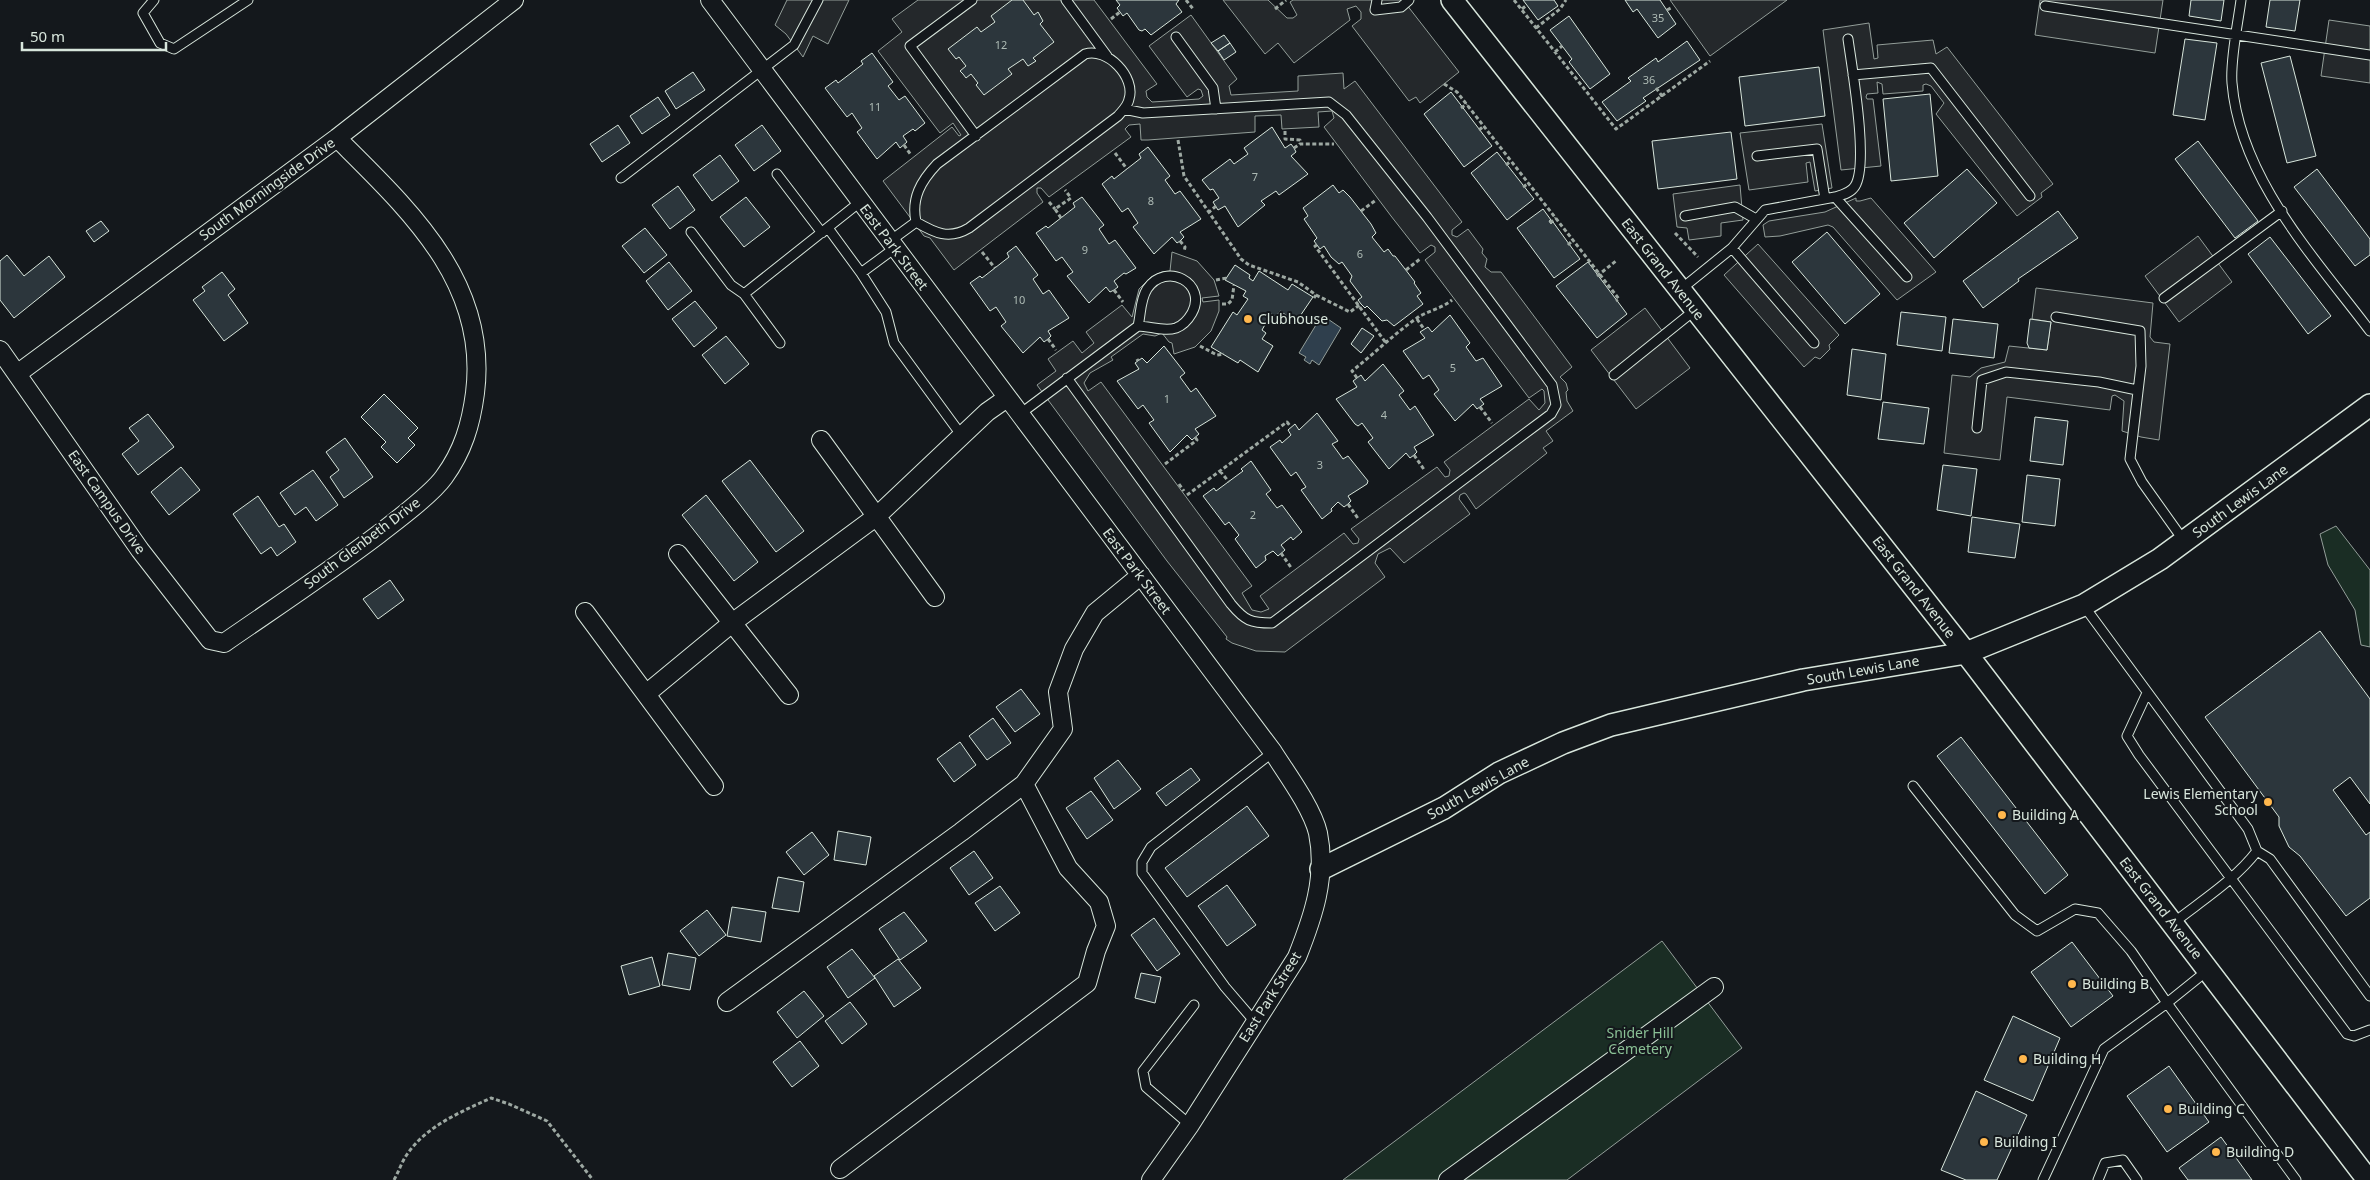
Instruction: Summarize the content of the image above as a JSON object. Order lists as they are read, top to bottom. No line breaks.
{"streets":{"street":["South Morningside Drive","East Park Street","East Grand Avenue","South Lewis Lane","East Campus Drive","South Glenbeth Drive"]},"crossings":[["South Morningside Drive","East Campus Drive"],["South Morningside Drive","South Glenbeth Drive"],["East Park Street","South Lewis Lane"],["East Grand Avenue","South Lewis Lane"],["East Campus Drive","South Glenbeth Drive"]],"parks":["Snider Hill Cemetery"],"places":["Clubhouse","Lewis Elementary School","Building A","Building B","Building H","Building C","Building I","Building D"],"house_numbers":["35","12","36","11","7","8","9","6","10","5","1","4","3","2"],"scale_bar":"50 m"}
